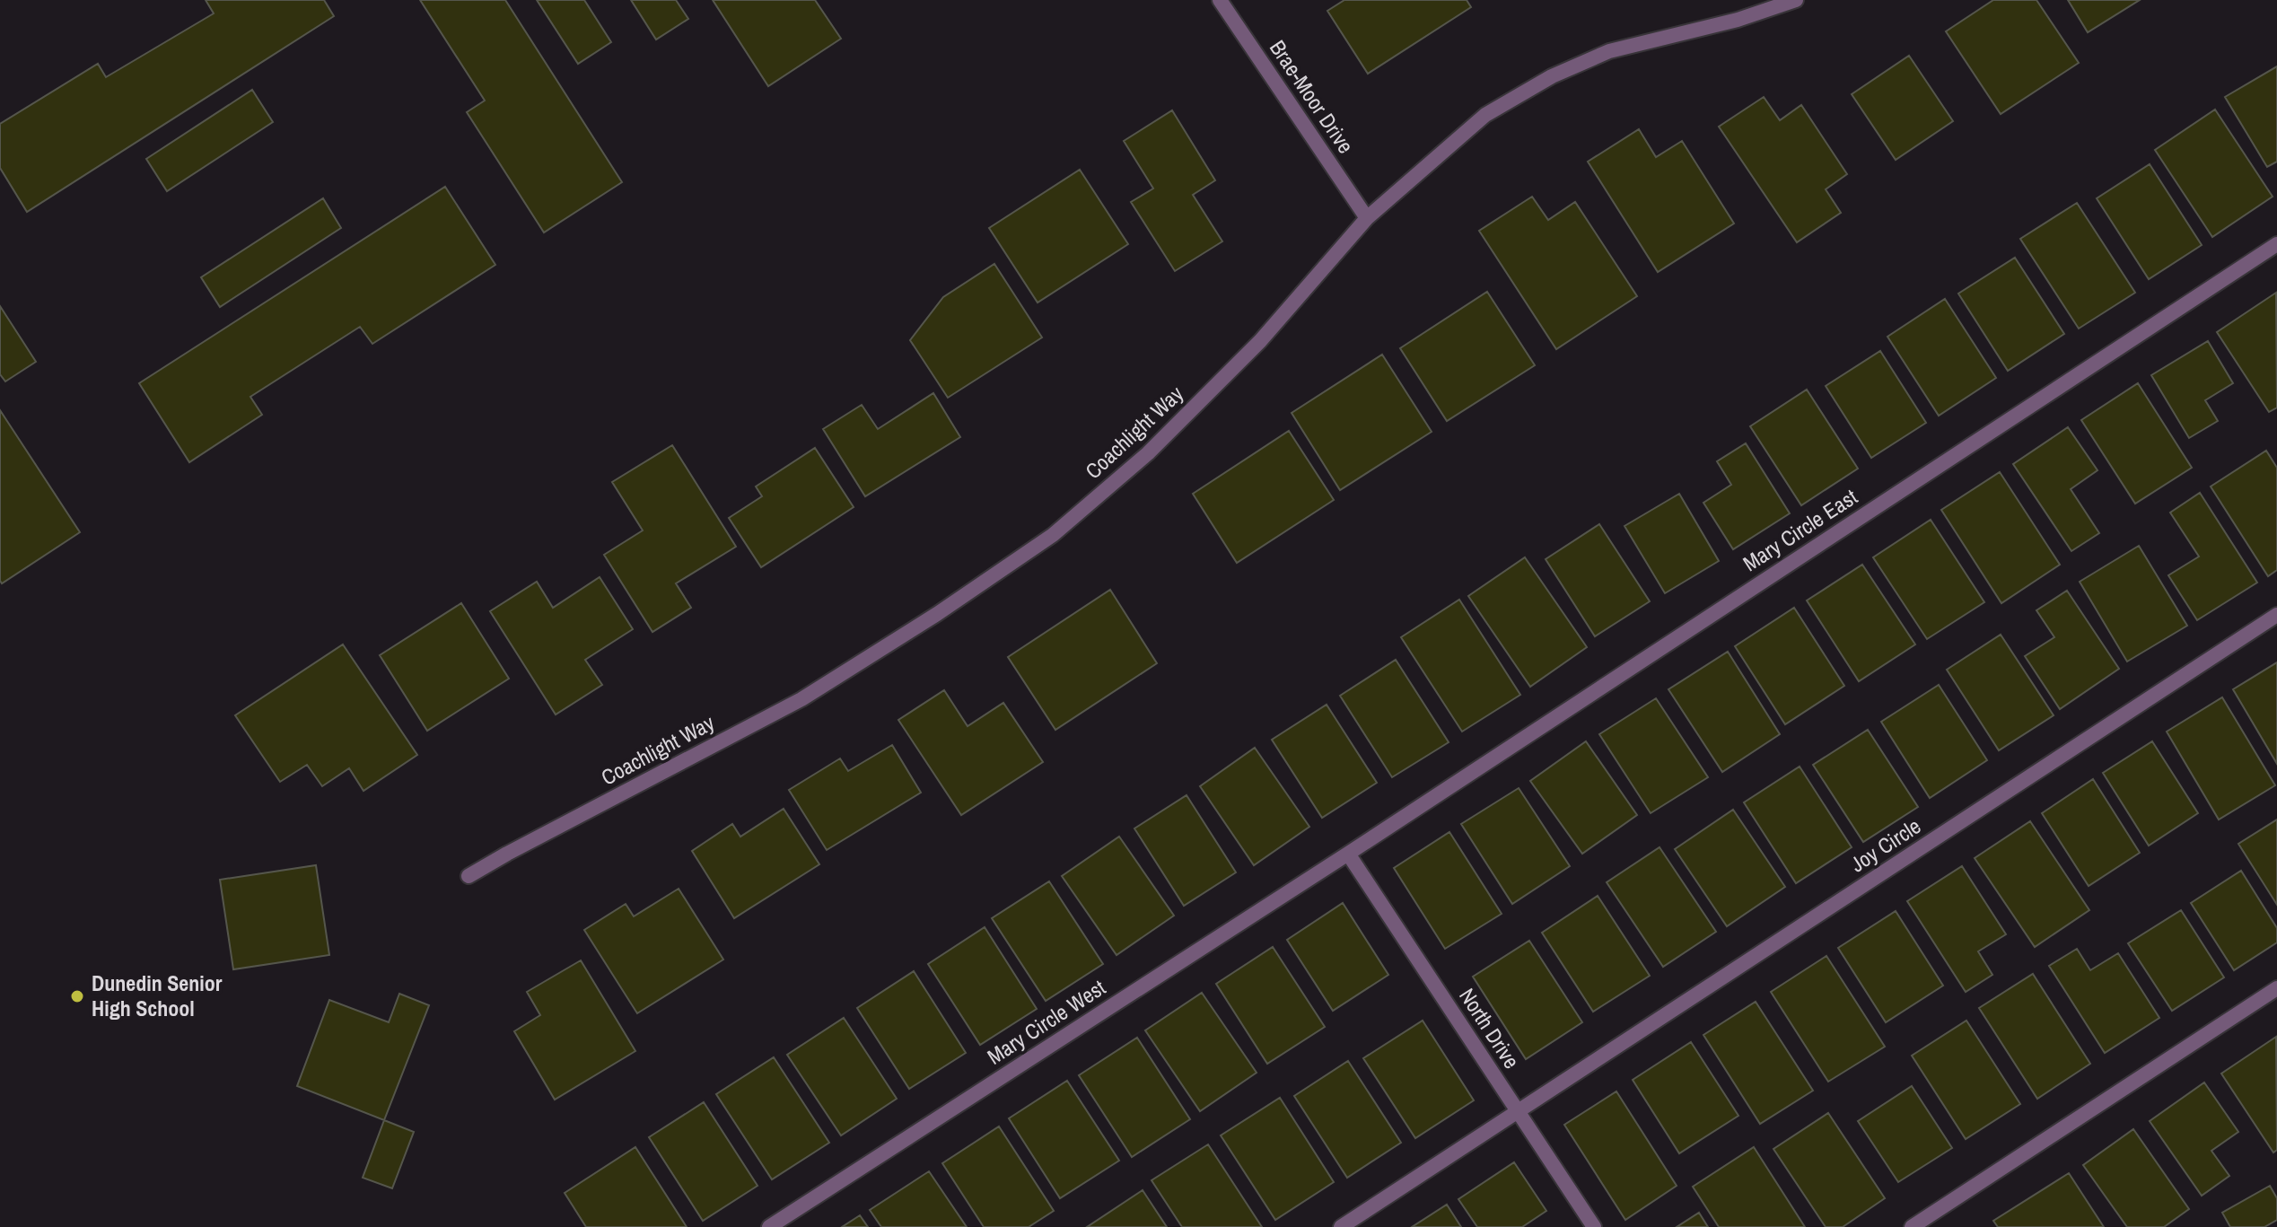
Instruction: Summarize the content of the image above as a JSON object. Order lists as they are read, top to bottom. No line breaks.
{"streets":{"street":["Brae-Moor Drive","Coachlight Way","Mary Circle East","Joy Circle","Mary Circle West","North Drive"]},"crossings":[["Brae-Moor Drive","Coachlight Way"],["Mary Circle East","Mary Circle West"],["Mary Circle East","North Drive"],["Joy Circle","North Drive"],["Mary Circle West","North Drive"]],"places":["Dunedin Senior High School"]}
